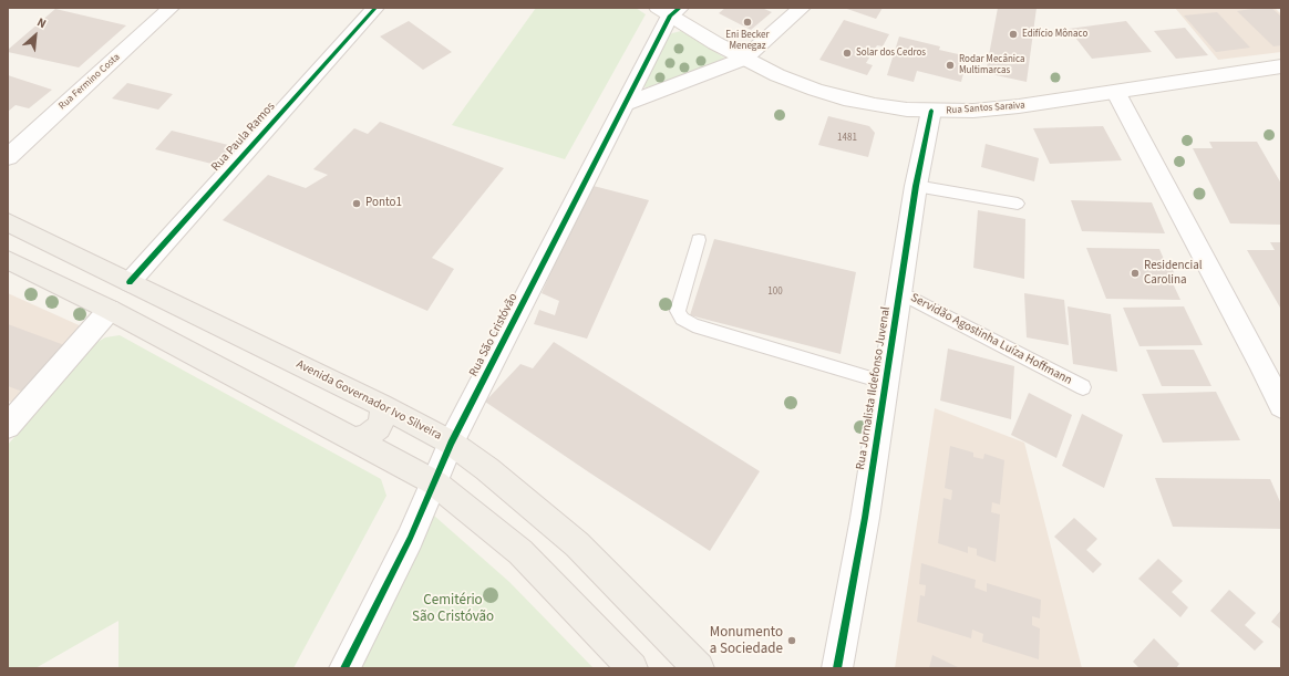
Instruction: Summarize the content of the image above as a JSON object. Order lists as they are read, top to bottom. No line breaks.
{"streets":{"main road":["Avenida Governador Ivo Silveira"],"street":["Rua Fermino Costa","Rua Santos Saraiva","Rua Paula Ramos","Rua São Cristóvão","Rua Jornalista Ildefonso Juvenal"],"lane":["Servidão Agostinha Luíza Hoffmann"]},"crossings":[["Rua Santos Saraiva","Rua São Cristóvão"],["Rua Santos Saraiva","Rua Jornalista Ildefonso Juvenal"],["Rua Paula Ramos","Avenida Governador Ivo Silveira"],["Rua São Cristóvão","Avenida Governador Ivo Silveira"],["Servidão Agostinha Luíza Hoffmann","Rua Jornalista Ildefonso Juvenal"]],"parks":["Cemitério São Cristóvão"],"places":["Eni Becker Menegaz","Edifício Mônaco","Solar dos Cedros","Rodar Mecânica Multimarcas","Ponto1","Residencial Carolina","Monumento a Sociedade"],"house_numbers":["1481","100"],"north":"top right"}
